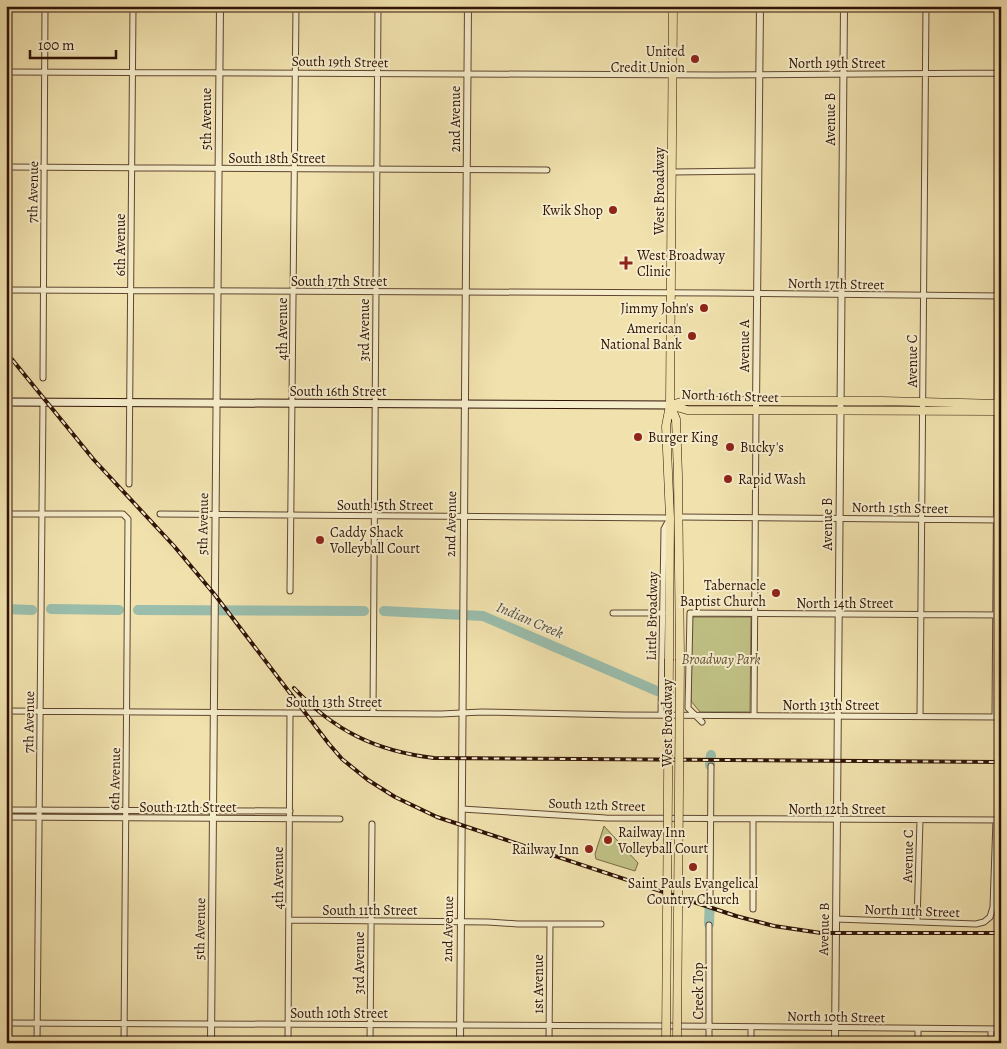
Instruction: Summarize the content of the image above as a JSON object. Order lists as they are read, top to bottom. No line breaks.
{"streets":{"main road":["West Broadway","South 16th Street","North 16th Street"],"street":["South 19th Street","North 19th Street","5th Avenue","2nd Avenue","Avenue B","South 18th Street","7th Avenue","6th Avenue","South 17th Street","North 17th Street","4th Avenue","3rd Avenue","Avenue A","Avenue C","South 15th Street","North 15th Street","North 14th Street","Little Broadway","South 13th Street","North 13th Street","South 12th Street","North 12th Street","South 11th Street","North 11th Street","1st Avenue","Creek Top","South 10th Street","North 10th Street"]},"crossings":[["South 19th Street","North 19th Street"],["South 19th Street","5th Avenue"],["South 19th Street","2nd Avenue"],["South 19th Street","West Broadway"],["South 19th Street","7th Avenue"],["South 19th Street","6th Avenue"],["South 19th Street","4th Avenue"],["South 19th Street","3rd Avenue"],["North 19th Street","Avenue B"],["North 19th Street","West Broadway"],["North 19th Street","Avenue A"],["North 19th Street","Avenue C"],["5th Avenue","South 18th Street"],["5th Avenue","South 17th Street"],["5th Avenue","South 16th Street"],["5th Avenue","South 15th Street"],["5th Avenue","South 13th Street"],["5th Avenue","South 12th Street"],["5th Avenue","South 10th Street"],["2nd Avenue","South 18th Street"],["2nd Avenue","South 17th Street"],["2nd Avenue","South 16th Street"],["2nd Avenue","South 15th Street"],["2nd Avenue","South 13th Street"],["2nd Avenue","South 12th Street"],["2nd Avenue","South 11th Street"],["2nd Avenue","South 10th Street"],["Avenue B","North 17th Street"],["Avenue B","North 16th Street"],["Avenue B","North 15th Street"],["Avenue B","North 14th Street"],["Avenue B","North 13th Street"],["Avenue B","North 12th Street"],["Avenue B","North 11th Street"],["Avenue B","North 10th Street"],["South 18th Street","7th Avenue"],["South 18th Street","6th Avenue"],["South 18th Street","4th Avenue"],["South 18th Street","3rd Avenue"],["West Broadway","South 17th Street"],["West Broadway","North 17th Street"],["West Broadway","South 16th Street"],["West Broadway","North 16th Street"],["West Broadway","South 15th Street"],["West Broadway","North 15th Street"],["West Broadway","Little Broadway"],["7th Avenue","6th Avenue"],["7th Avenue","South 17th Street"],["7th Avenue","South 16th Street"],["7th Avenue","South 13th Street"],["7th Avenue","South 12th Street"],["7th Avenue","South 10th Street"],["6th Avenue","South 17th Street"],["6th Avenue","South 16th Street"],["6th Avenue","South 13th Street"],["6th Avenue","South 12th Street"],["6th Avenue","South 10th Street"],["South 17th Street","North 17th Street"],["South 17th Street","4th Avenue"],["South 17th Street","3rd Avenue"],["North 17th Street","Avenue A"],["North 17th Street","Avenue C"],["4th Avenue","South 16th Street"],["4th Avenue","South 15th Street"],["4th Avenue","South 13th Street"],["4th Avenue","South 12th Street"],["4th Avenue","South 11th Street"],["4th Avenue","South 10th Street"],["3rd Avenue","South 16th Street"],["3rd Avenue","South 15th Street"],["3rd Avenue","South 13th Street"],["3rd Avenue","South 11th Street"],["3rd Avenue","South 10th Street"],["Avenue A","North 16th Street"],["Avenue A","North 15th Street"],["Avenue A","North 14th Street"],["Avenue A","North 13th Street"],["Avenue C","North 16th Street"],["Avenue C","North 15th Street"],["Avenue C","North 14th Street"],["Avenue C","North 13th Street"],["Avenue C","North 12th Street"],["Avenue C","North 11th Street"],["South 16th Street","North 16th Street"],["South 15th Street","Little Broadway"],["North 14th Street","North 13th Street"],["Little Broadway","South 13th Street"],["Little Broadway","North 13th Street"],["South 13th Street","North 13th Street"],["South 12th Street","North 12th Street"],["North 12th Street","North 11th Street"],["South 11th Street","1st Avenue"],["1st Avenue","South 10th Street"],["Creek Top","North 10th Street"],["South 10th Street","North 10th Street"]],"water":["Indian Creek"],"parks":["Broadway Park"],"places":{"other":["United Credit Union","Kwik Shop","Jimmy John's","American National Bank","Burger King","Bucky's","Rapid Wash","Caddy Shack Volleyball Court","Tabernacle Baptist Church","Railway Inn Volleyball Court","Railway Inn","Saint Pauls Evangelical Country Church"],"health":["West Broadway Clinic"]},"scale_bar":"100 m"}
